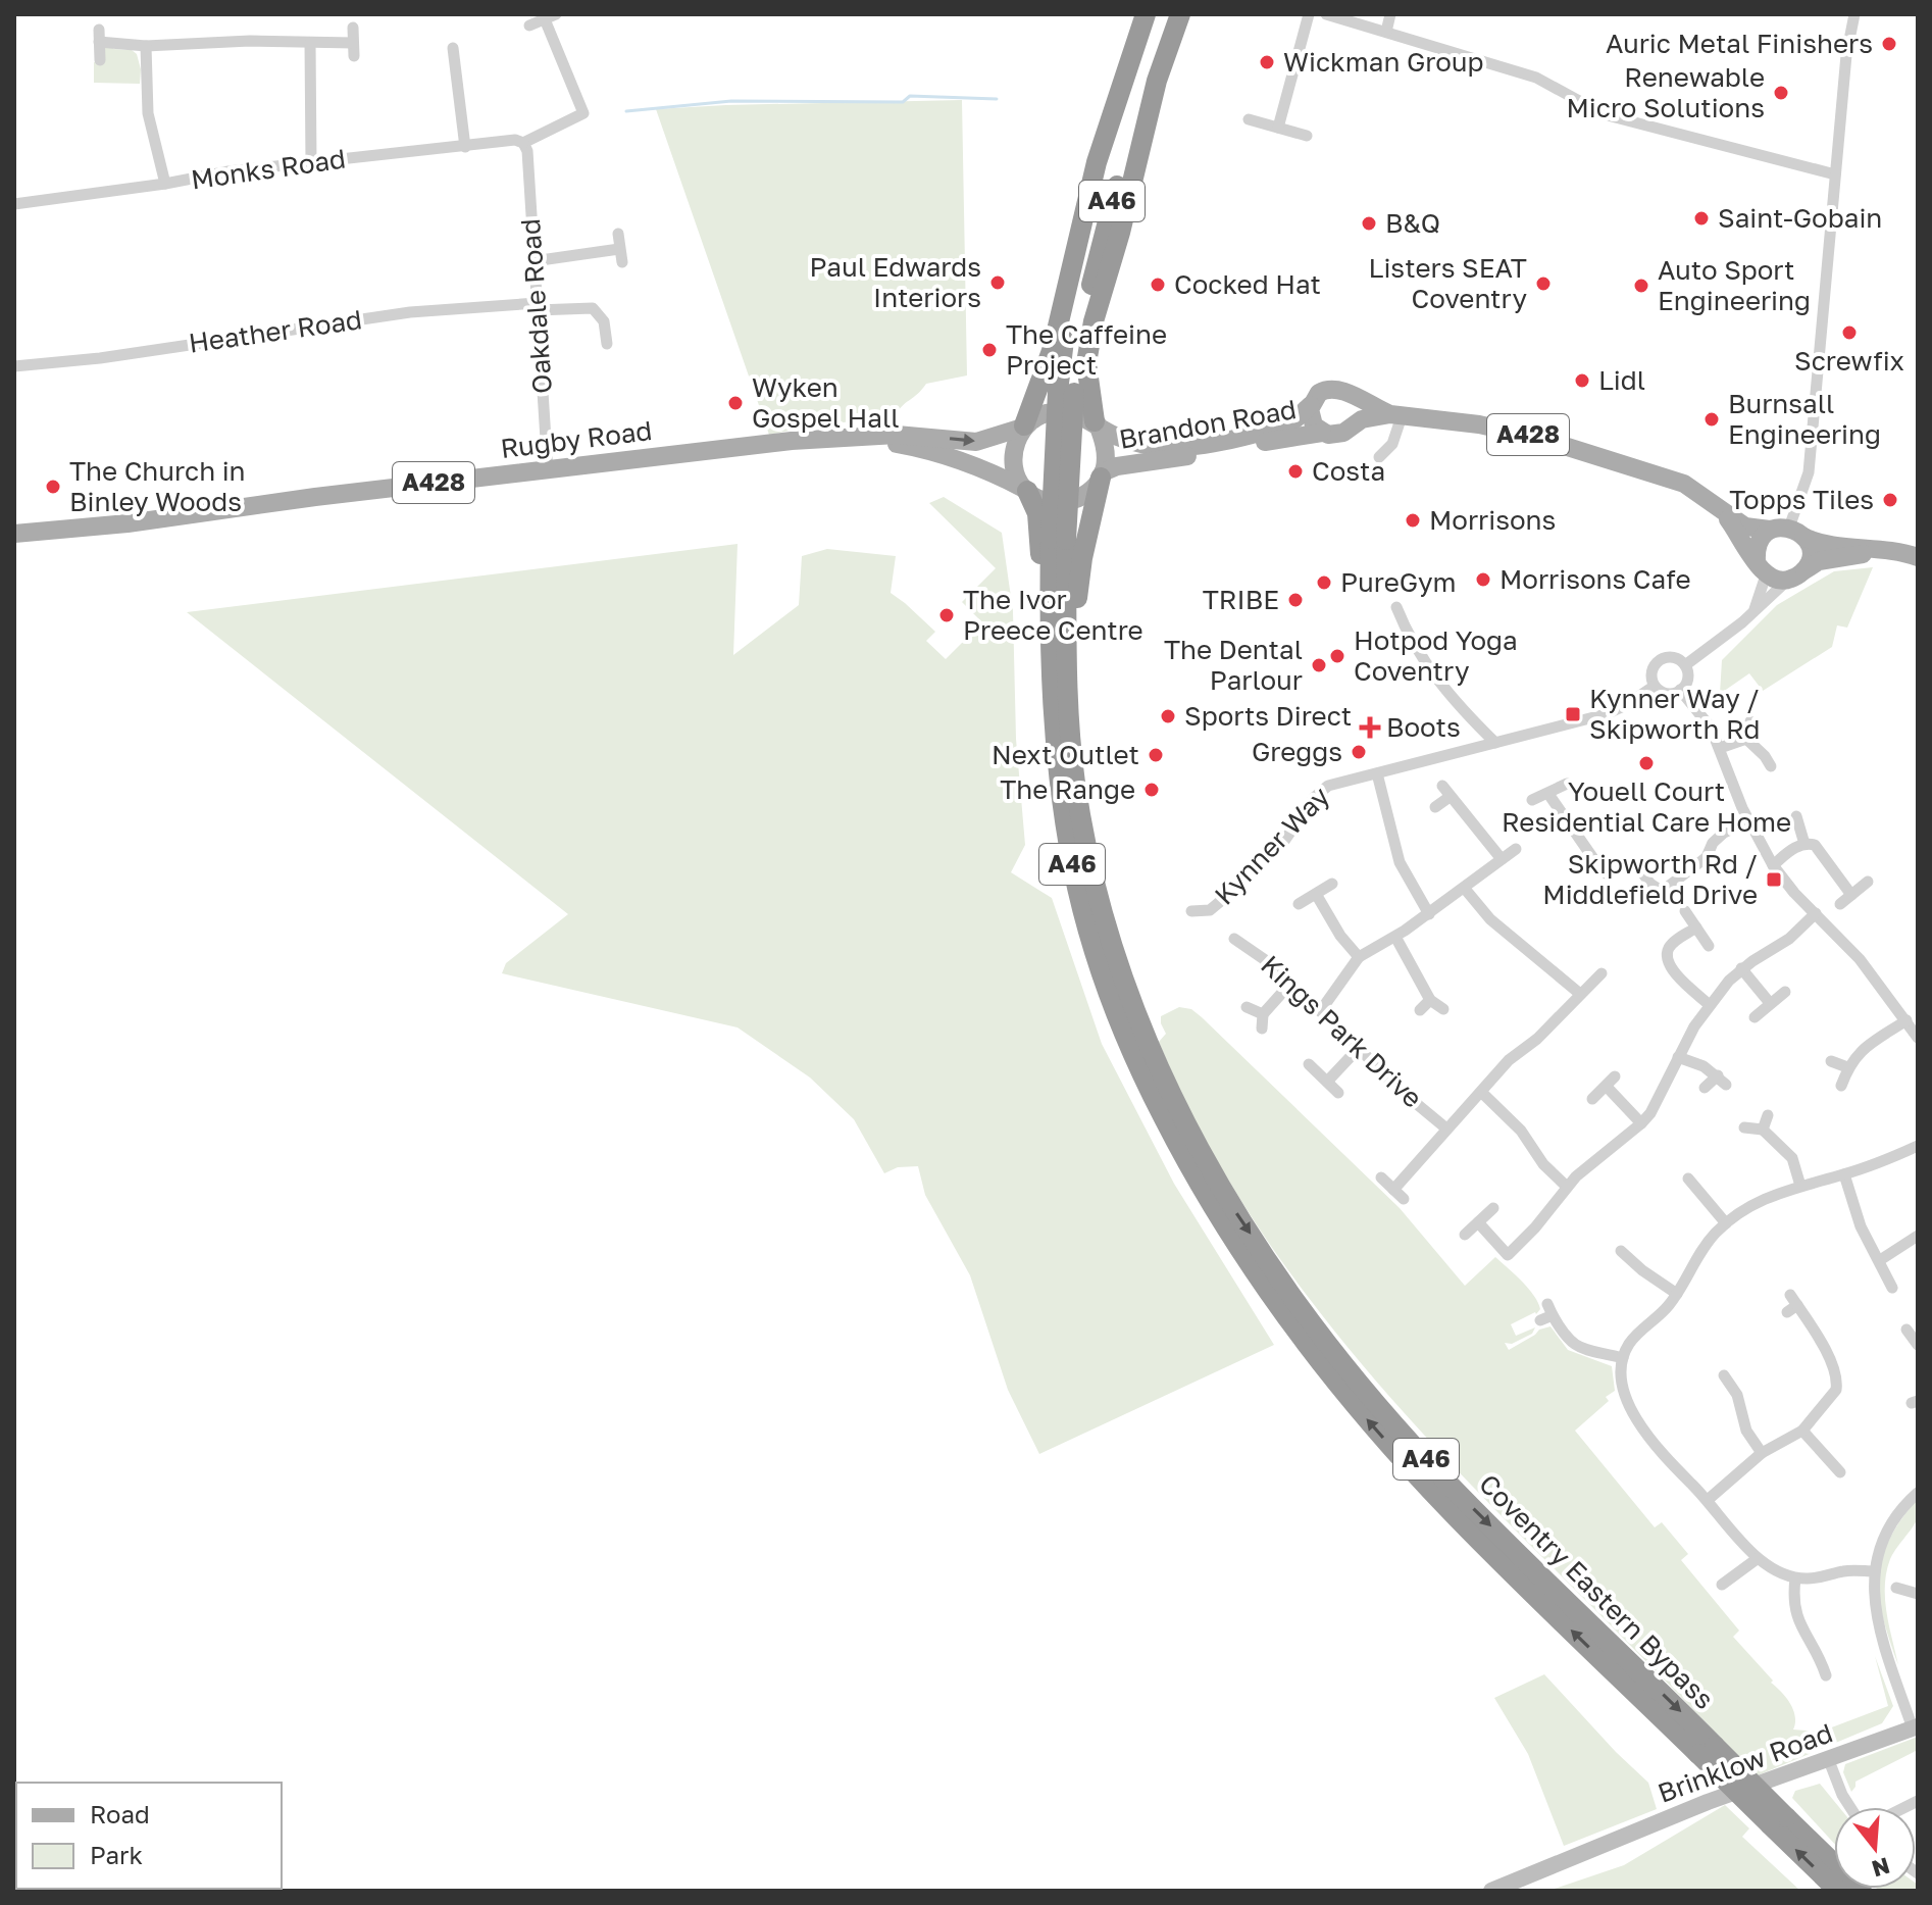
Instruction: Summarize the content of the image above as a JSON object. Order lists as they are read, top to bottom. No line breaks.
{"streets":{"highway":["A46","Coventry Eastern Bypass"],"main road":["Brandon Road","A428","Rugby Road","Brinklow Road"],"street":["Monks Road","Oakdale Road","Heather Road","Kynner Way","Kings Park Drive"]},"crossings":[["Monks Road","Oakdale Road"],["Oakdale Road","Heather Road"],["Oakdale Road","Rugby Road"],["Brandon Road","A428"],["Brandon Road","Rugby Road"]],"places":{"other":["Auric Metal Finishers","Wickman Group","Renewable Micro Solutions","Saint-Gobain","B&Q","Paul Edwards Interiors","Listers SEAT Coventry","Cocked Hat","Auto Sport Engineering","Screwfix","The Caffeine Project","Lidl","Wyken Gospel Hall","Burnsall Engineering","Costa","The Church in Binley Woods","Topps Tiles","Morrisons","Morrisons Cafe","PureGym","TRIBE","The Ivor Preece Centre","Hotpod Yoga Coventry","The Dental Parlour","Sports Direct","Greggs","Next Outlet","Youell Court Residential Care Home","The Range"],"transit":["Kynner Way / Skipworth Rd","Skipworth Rd / Middlefield Drive"],"health":["Boots"]},"legend":["Road","Park"],"north":"bottom"}
